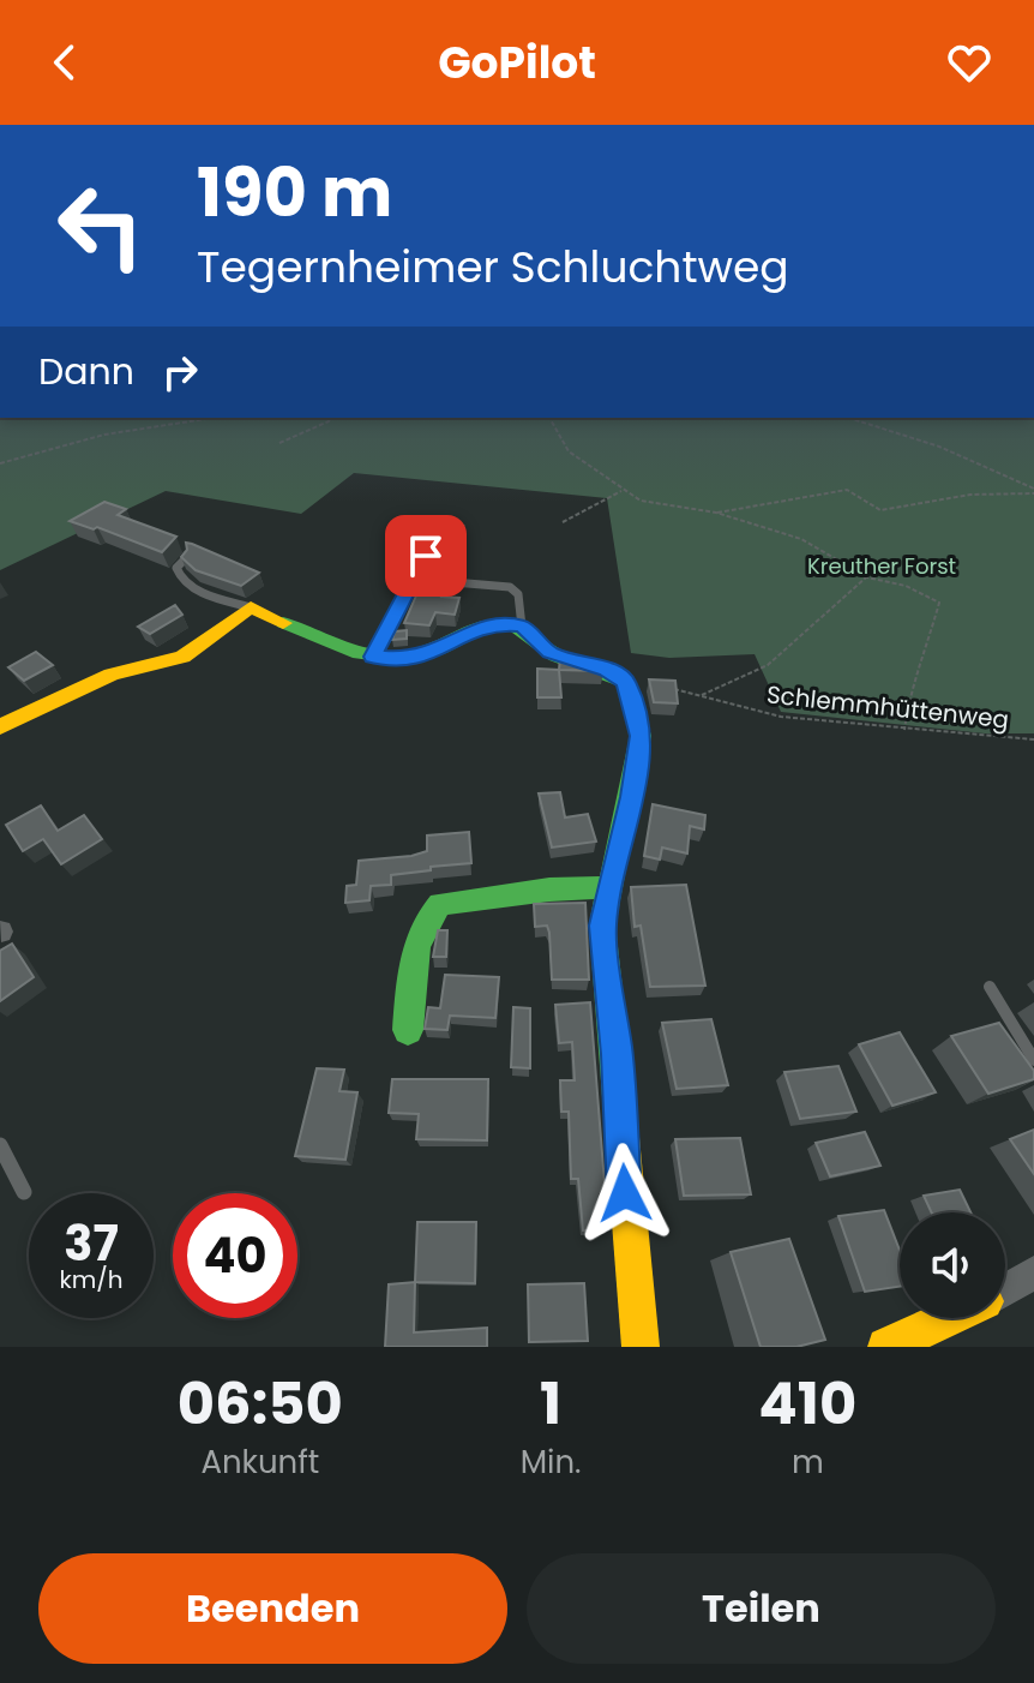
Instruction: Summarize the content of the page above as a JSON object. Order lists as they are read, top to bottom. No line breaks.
{"streets":{"path":["Schlemmhüttenweg"]},"parks":["Kreuther Forst"],"page":{"header":"GoPilot","turn":["190 m","Tegernheimer Schluchtweg"],"then":"Dann","speed":"37 km/h","limit":"40","eta":["06:50","Ankunft","1","Min.","410","m"],"buttons":["Beenden","Teilen"]}}
